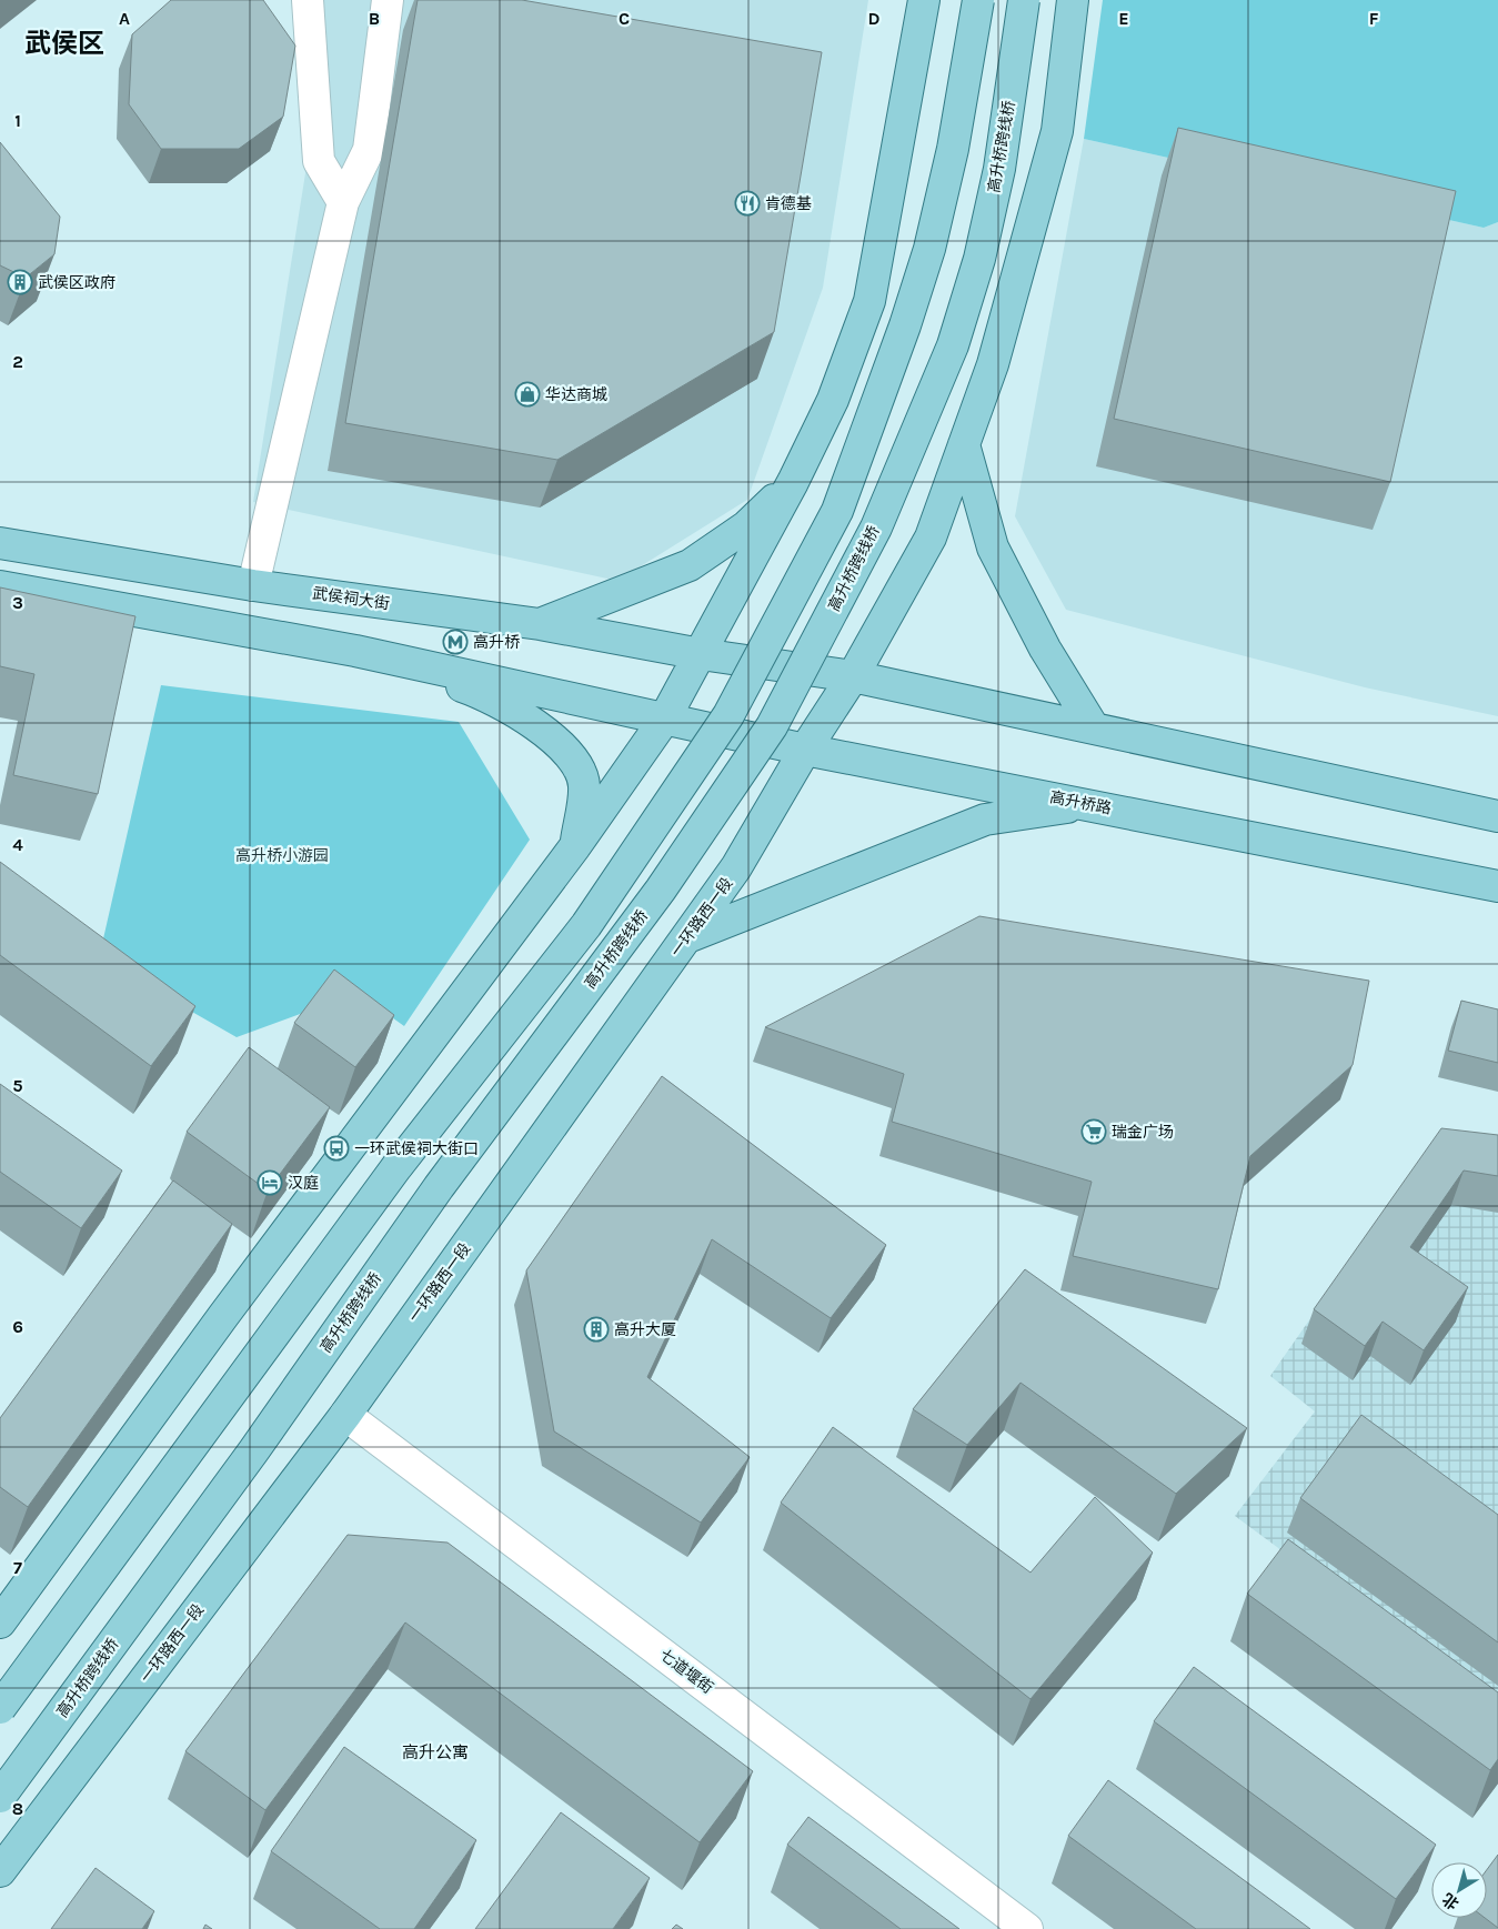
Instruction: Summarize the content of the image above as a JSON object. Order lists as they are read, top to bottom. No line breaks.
{"streets":{"main road":["高升桥跨线桥","武侯祠大街","高升桥路","一环路西一段"],"street":["七道堰街"]},"crossings":[["高升桥路","一环路西一段"],["一环路西一段","七道堰街"]],"districts":["武侯区","高升公寓"],"parks":["高升桥小游园"],"places":{"restaurant":["肯德基"],"building":["武侯区政府","高升大厦"],"shop":["华达商城"],"metro station":["高升桥"],"supermarket":["瑞金广场"],"bus stop":["一环武侯祠大街口"],"hotel":["汉庭"]},"north":"bottom left","grid":{"columns":["A","B","C","D","E","F"],"rows":["1","2","3","4","5","6","7","8"]}}
